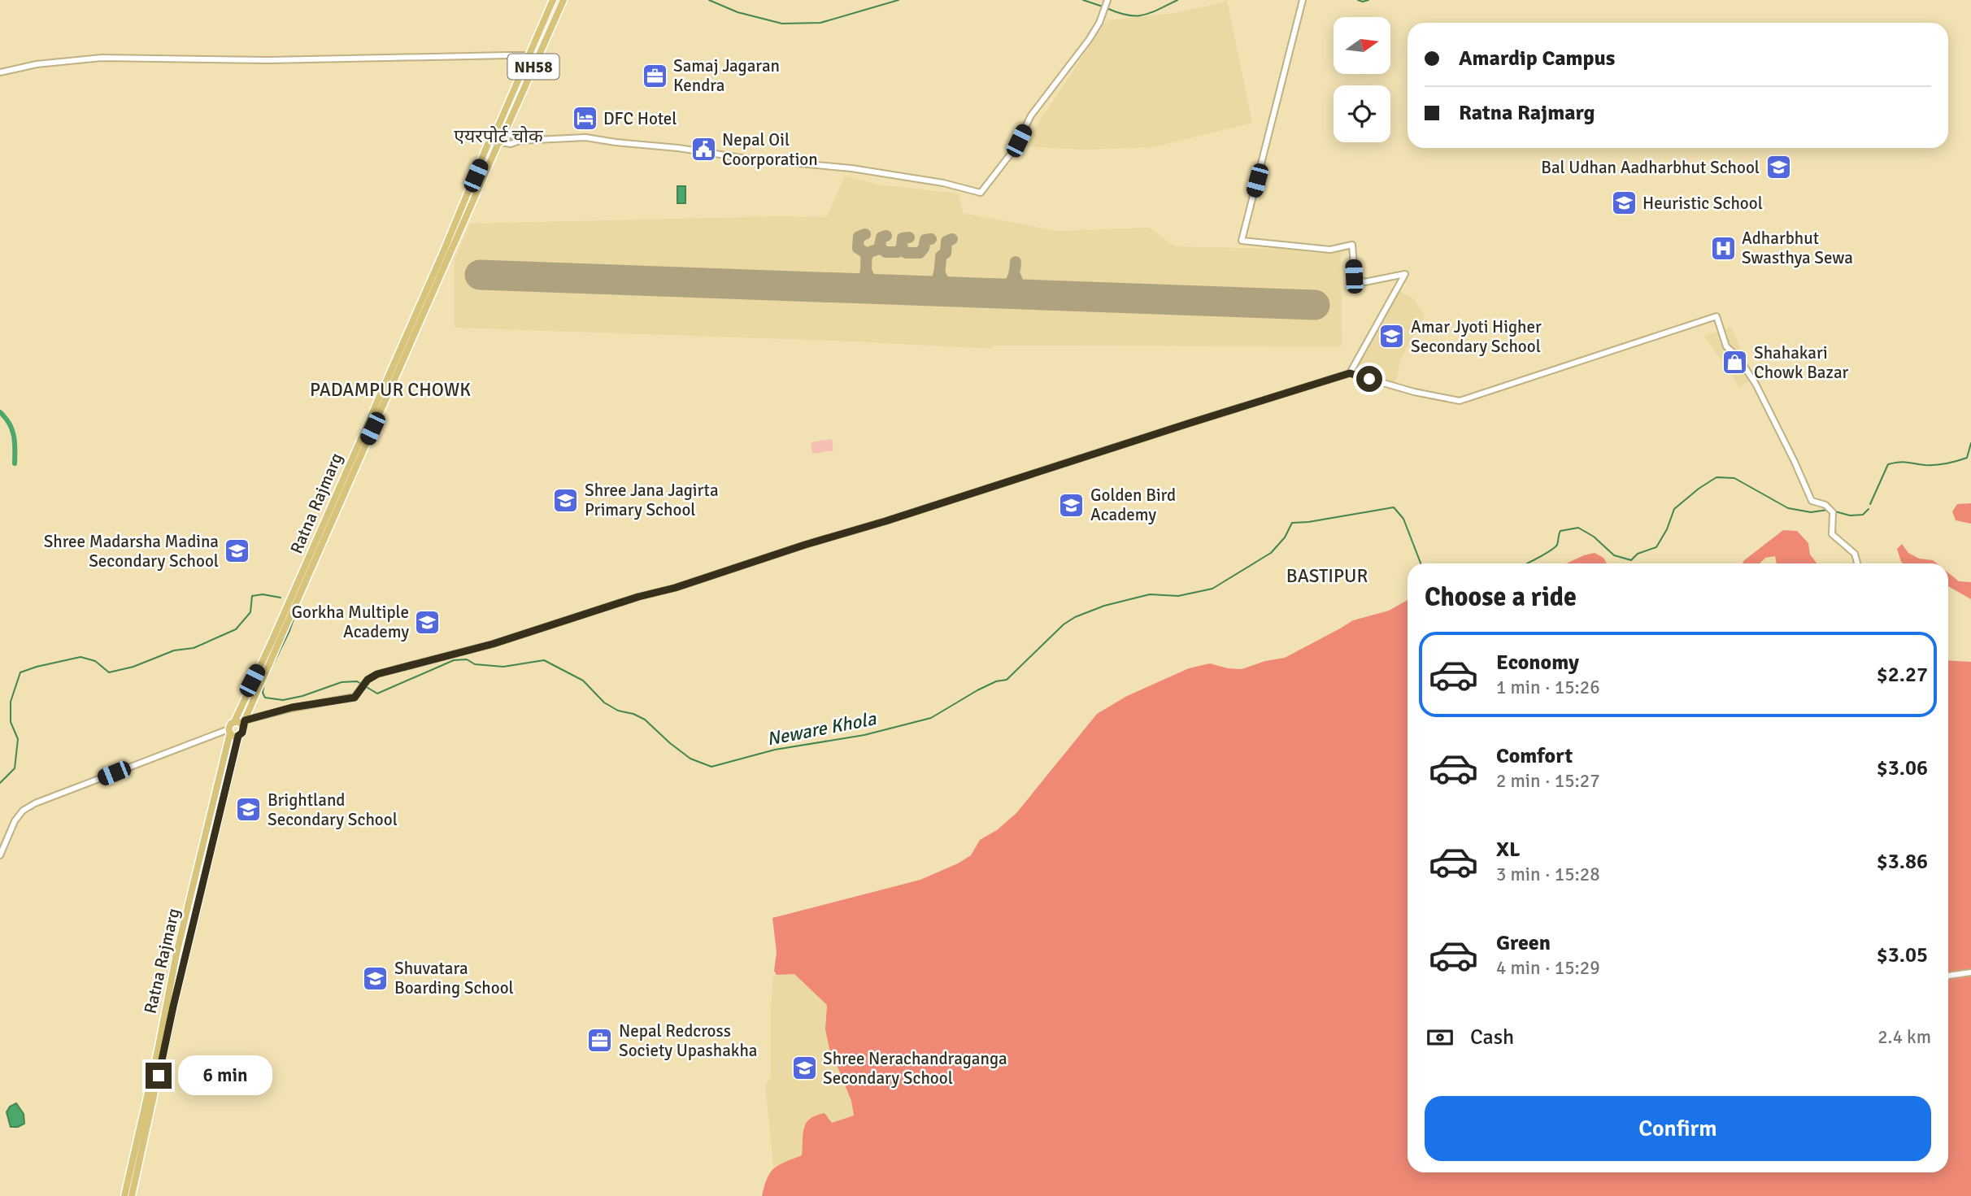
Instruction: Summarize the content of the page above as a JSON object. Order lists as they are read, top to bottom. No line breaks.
{"streets":{"main road":["NH58","Ratna Rajmarg"]},"districts":["एयरपोर्ट चोक","PADAMPUR CHOWK","BASTIPUR"],"water":["Neware Khola"],"places":{"office":["Samaj Jagaran Kendra","Nepal Redcross Society Upashakha"],"hotel":["DFC Hotel"],"public building":["Nepal Oil Coorporation"],"school or university":["Bal Udhan Aadharbhut School","Heuristic School","Amar Jyoti Higher Secondary School","Shree Jana Jagirta Primary School","Golden Bird Academy","Shree Madarsha Madina Secondary School","Gorkha Multiple Academy","Brightland Secondary School","Shuvatara Boarding School","Shree Nerachandraganga Secondary School"],"hospital":["Adharbhut Swasthya Sewa"],"shop":["Shahakari Chowk Bazar"]},"north":"right","page":{"banner":["Amardip Campus","Ratna Rajmarg"],"heading":"Choose a ride","list":[{"name":"Economy","note":"1 min · 15:26","value":"$2.27"},{"name":"Comfort","note":"2 min · 15:27","value":"$3.06"},{"name":"XL","note":"3 min · 15:28","value":"$3.86"},{"name":"Green","note":"4 min · 15:29","value":"$3.05"}],"pay":["Cash","2.4 km"],"bubble":"6 min","buttons":"Confirm"}}
